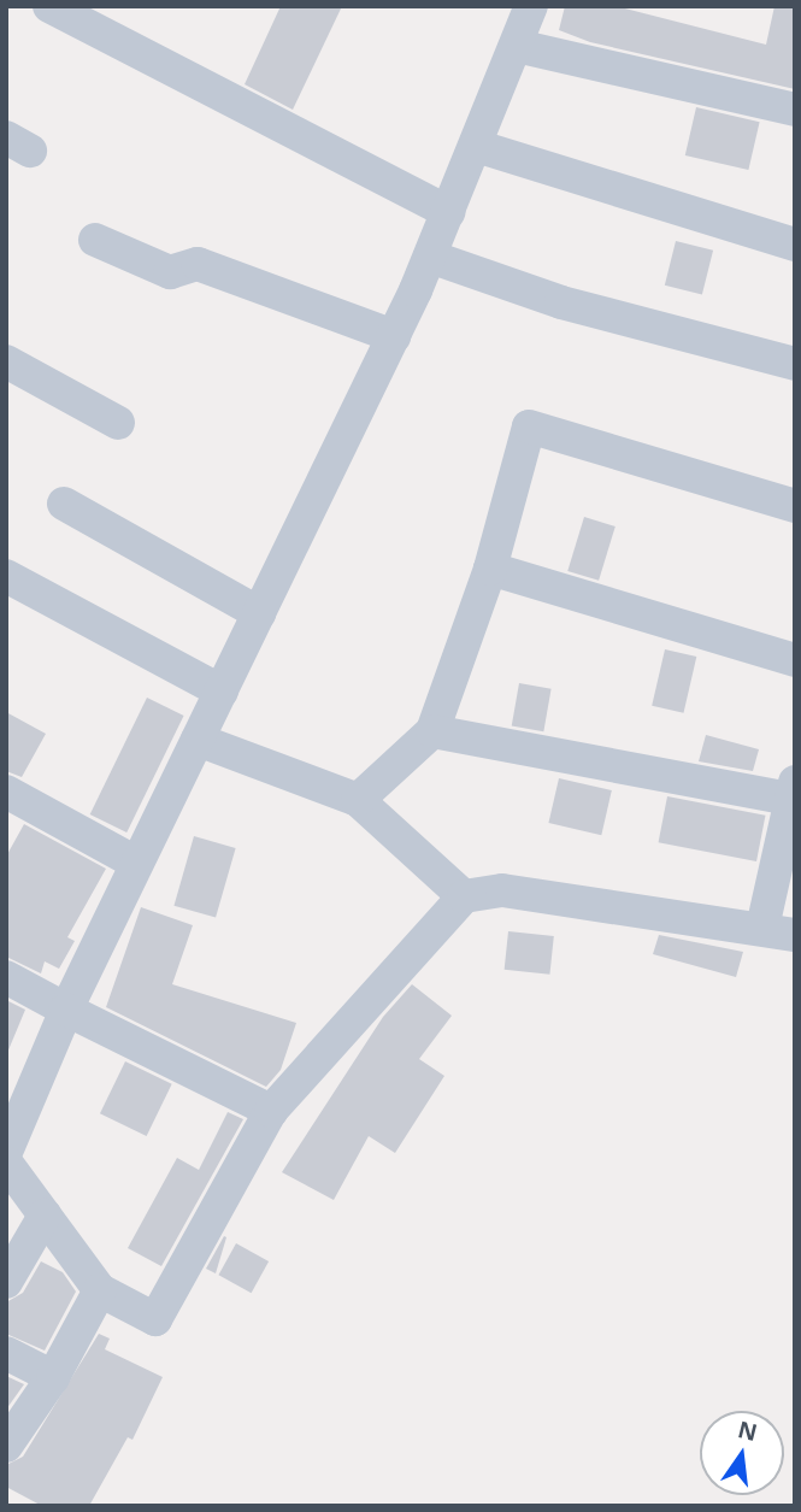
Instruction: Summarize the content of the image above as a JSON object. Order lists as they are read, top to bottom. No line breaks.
{"north":"top"}
